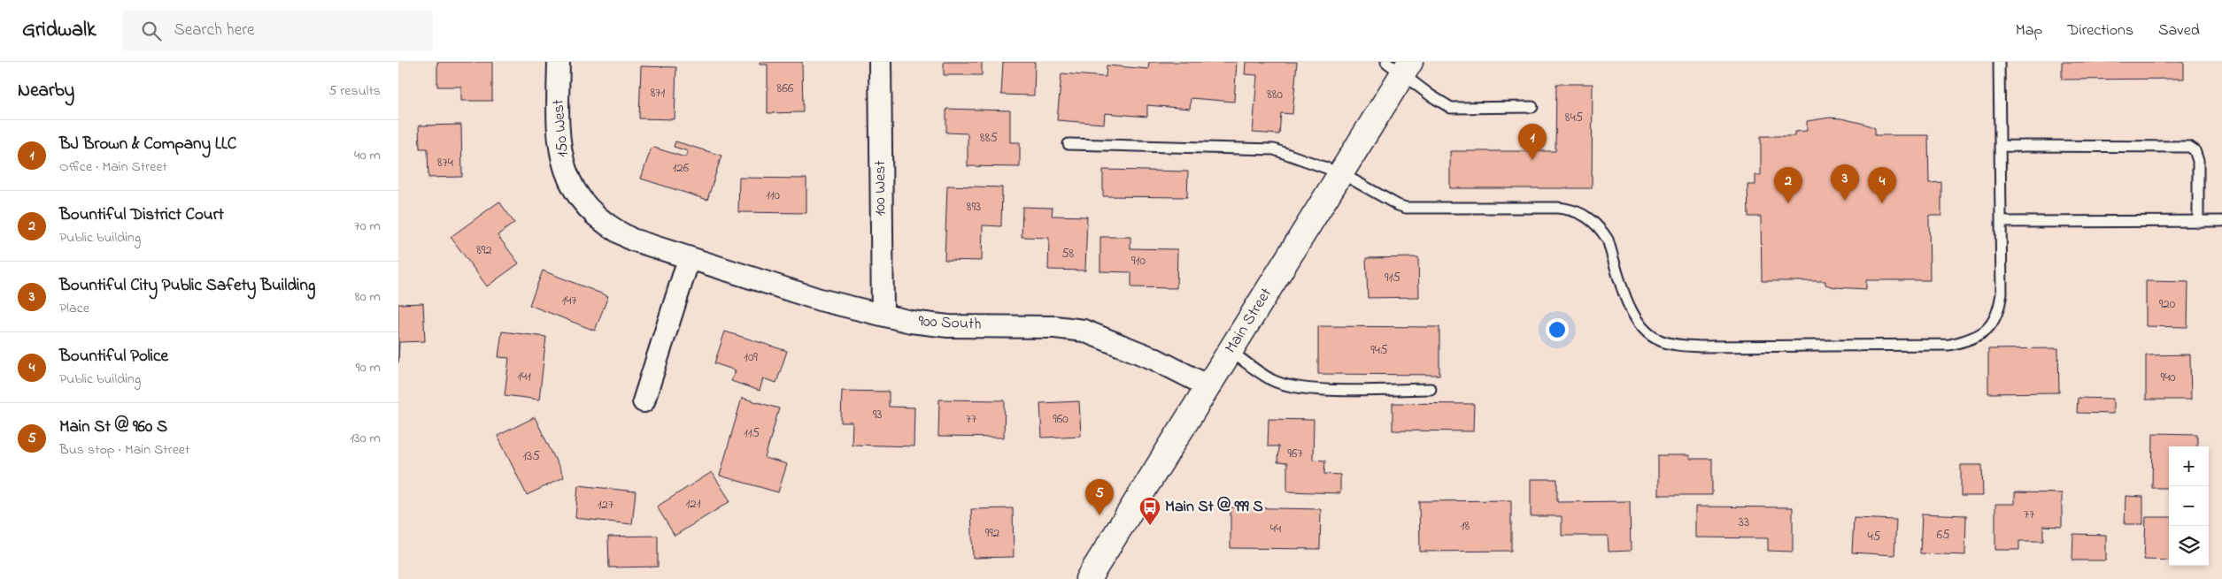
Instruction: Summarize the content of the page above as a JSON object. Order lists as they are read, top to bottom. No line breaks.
{"streets":{"street":["150 West","100 West","Main Street","900 South"]},"crossings":[["150 West","900 South"],["100 West","900 South"],["Main Street","900 South"]],"places":{"bus stop":["Main St @ 999 S"]},"house_numbers":["866","871","880","845","885","874","126","110","893","892","58","910","915","147","920","945","109","141","940","93","77","960","115","967","135","121","127","77","33","18","44","992","65","45"],"page":{"header":"Gridwalk","search":"Search here","nav":["Map","Directions","Saved"],"heading":["Nearby","5 results"],"list":[{"mark":"1","name":"BJ Brown & Company LLC","note":"Office · Main Street","value":"40 m"},{"mark":"2","name":"Bountiful District Court","note":"Public building","value":"70 m"},{"mark":"3","name":"Bountiful City Public Safety Building","note":"Place","value":"80 m"},{"mark":"4","name":"Bountiful Police","note":"Public building","value":"90 m"},{"mark":"5","name":"Main St @ 960 S","note":"Bus stop · Main Street","value":"130 m"}],"pins":["1","3","2","4","5"],"map_buttons":["+","−"]}}
